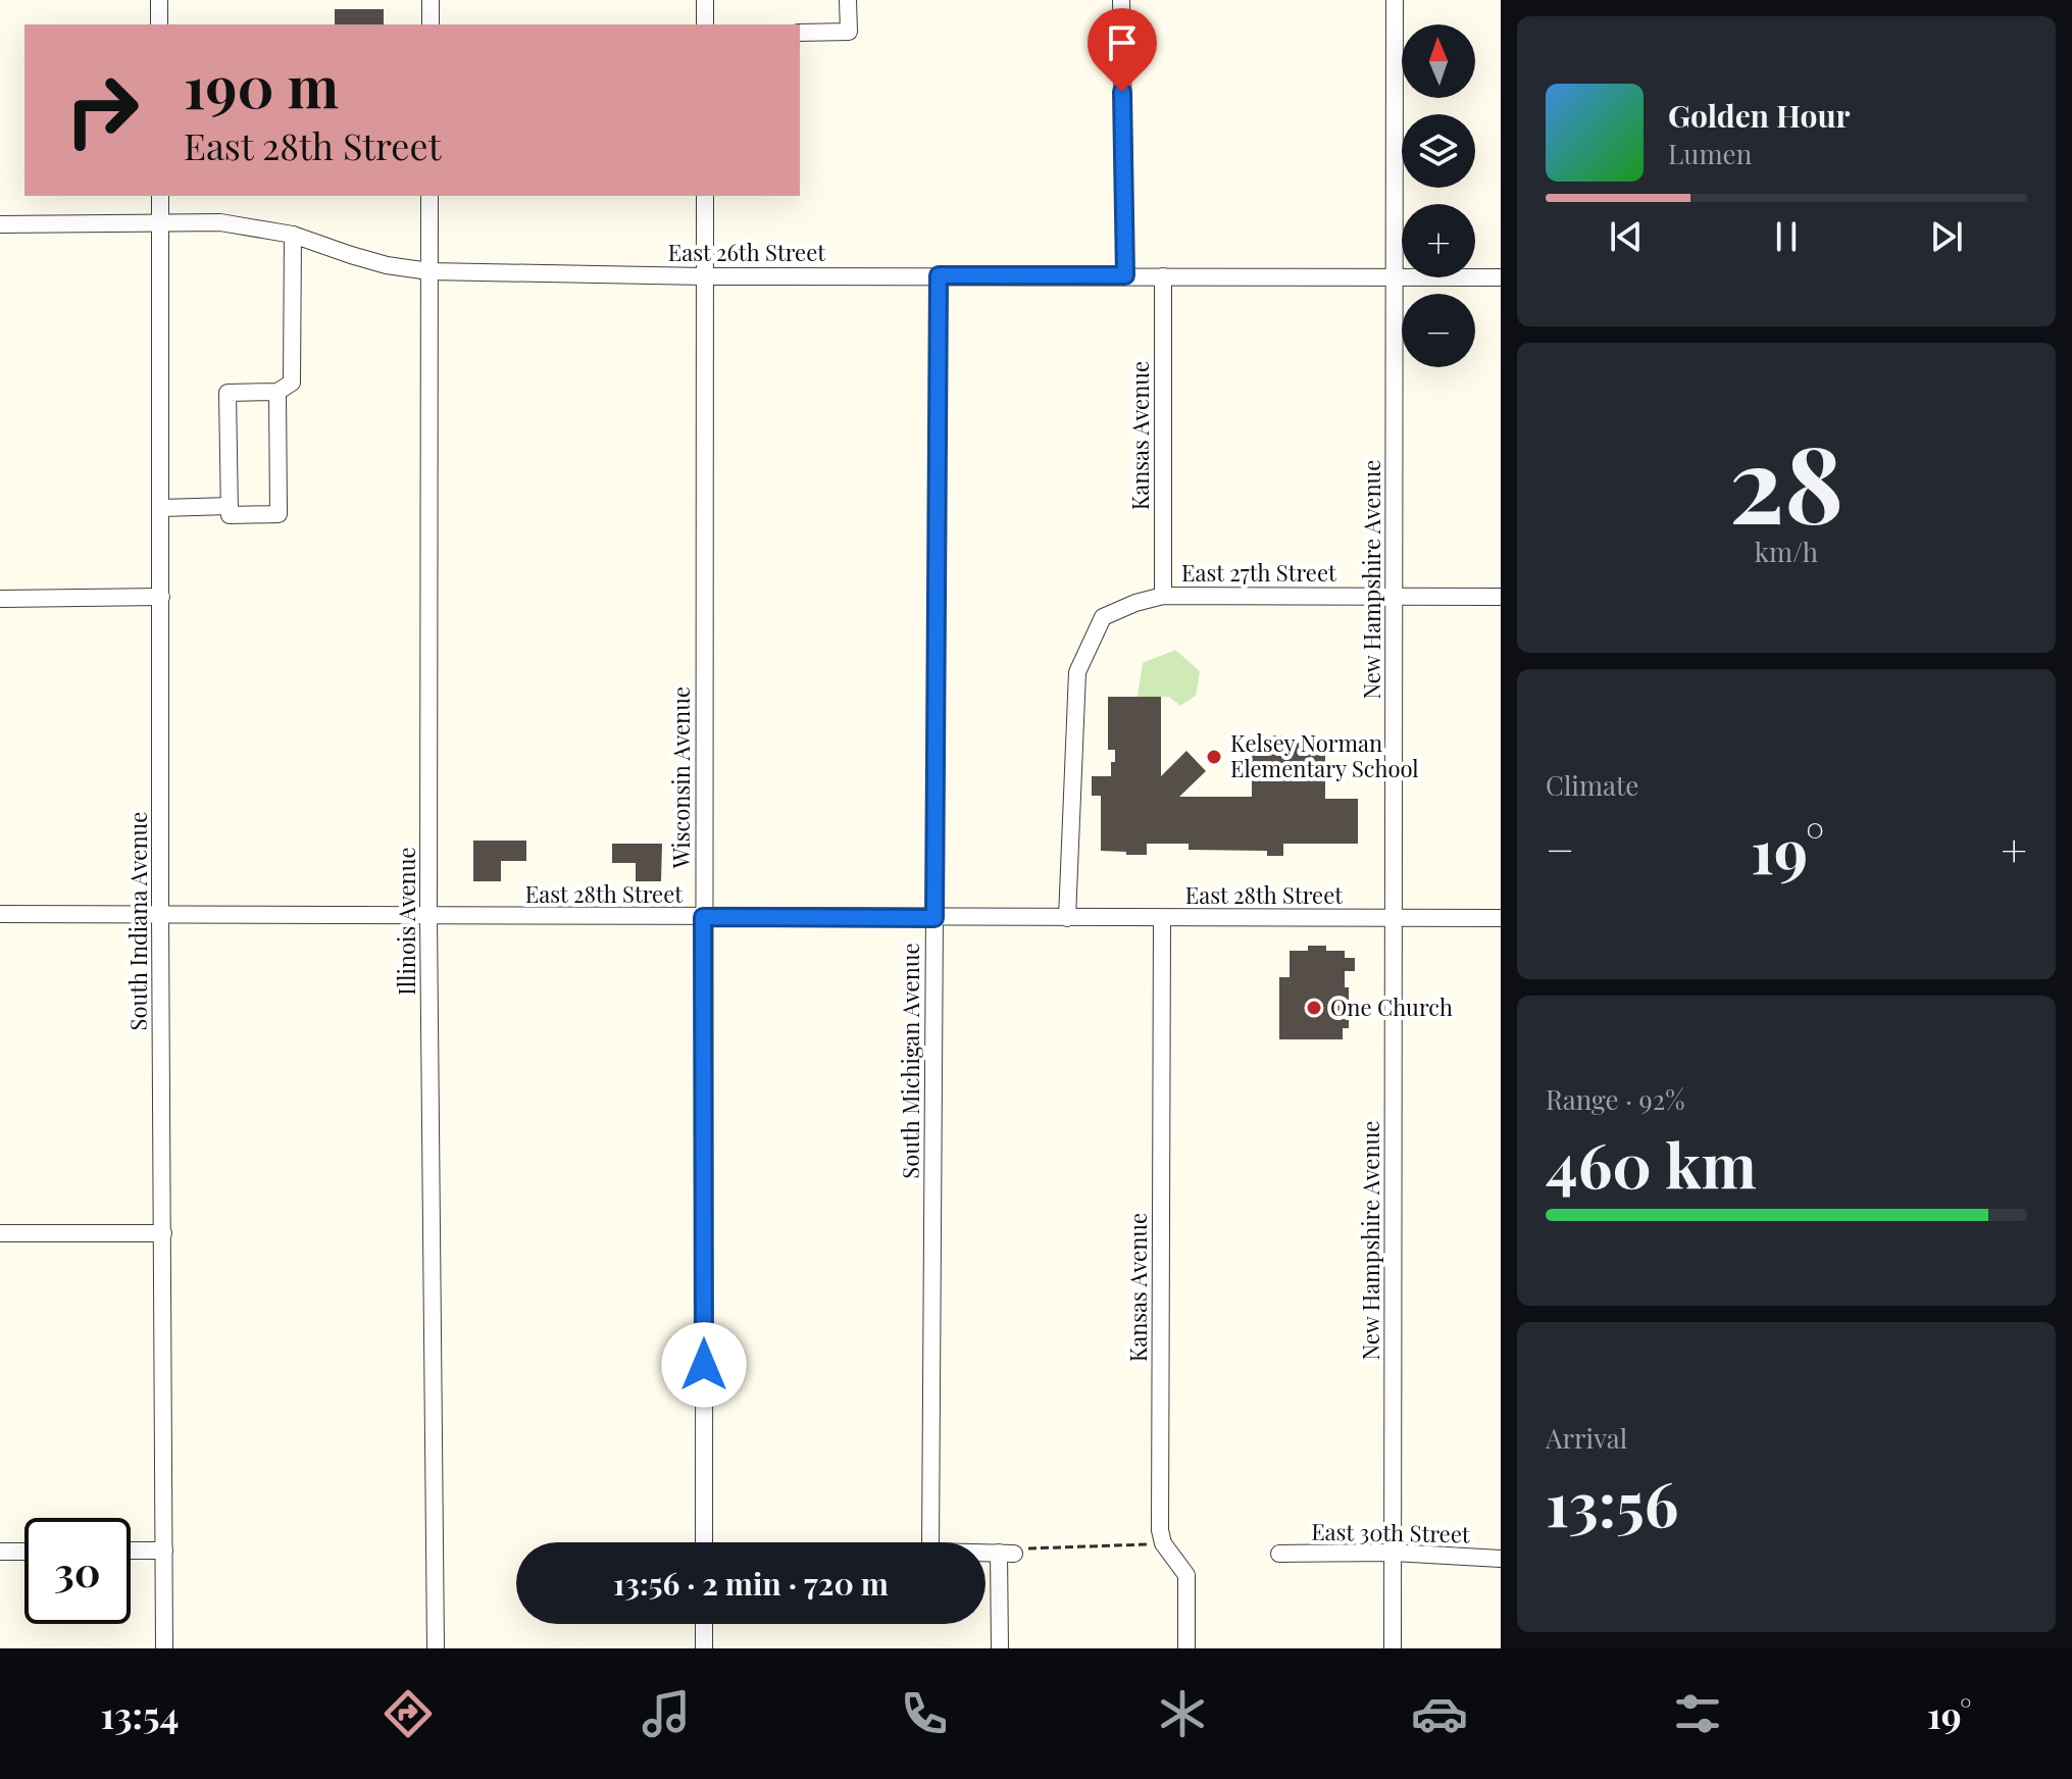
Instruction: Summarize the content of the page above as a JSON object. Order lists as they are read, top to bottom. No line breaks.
{"streets":{"street":["East 26th Street","Kansas Avenue","East 27th Street","New Hampshire Avenue","Wisconsin Avenue","East 28th Street","South Indiana Avenue","Illinois Avenue","South Michigan Avenue","East 30th Street"]},"crossings":[["East 26th Street","Kansas Avenue"],["East 26th Street","New Hampshire Avenue"],["East 26th Street","Wisconsin Avenue"],["East 26th Street","South Indiana Avenue"],["East 26th Street","Illinois Avenue"],["East 26th Street","South Michigan Avenue"],["Kansas Avenue","East 27th Street"],["Kansas Avenue","East 28th Street"],["East 27th Street","New Hampshire Avenue"],["East 27th Street","East 28th Street"],["New Hampshire Avenue","East 28th Street"],["New Hampshire Avenue","East 30th Street"],["Wisconsin Avenue","East 28th Street"],["East 28th Street","South Indiana Avenue"],["East 28th Street","Illinois Avenue"],["East 28th Street","South Michigan Avenue"]],"places":["Kelsey Norman Elementary School","One Church"],"north":"top","page":{"map_buttons":["+","−"],"turn":["190 m","East 28th Street"],"song":["Golden Hour","Lumen"],"tile":[["28","km/h"],"Climate",["Range · 92%","460 km"],["Arrival","13:56"]],"heat":["−","19°","+"],"limit":"30","trip":"13:56 · 2 min · 720 m","tabs":["13:54","19°"]}}
